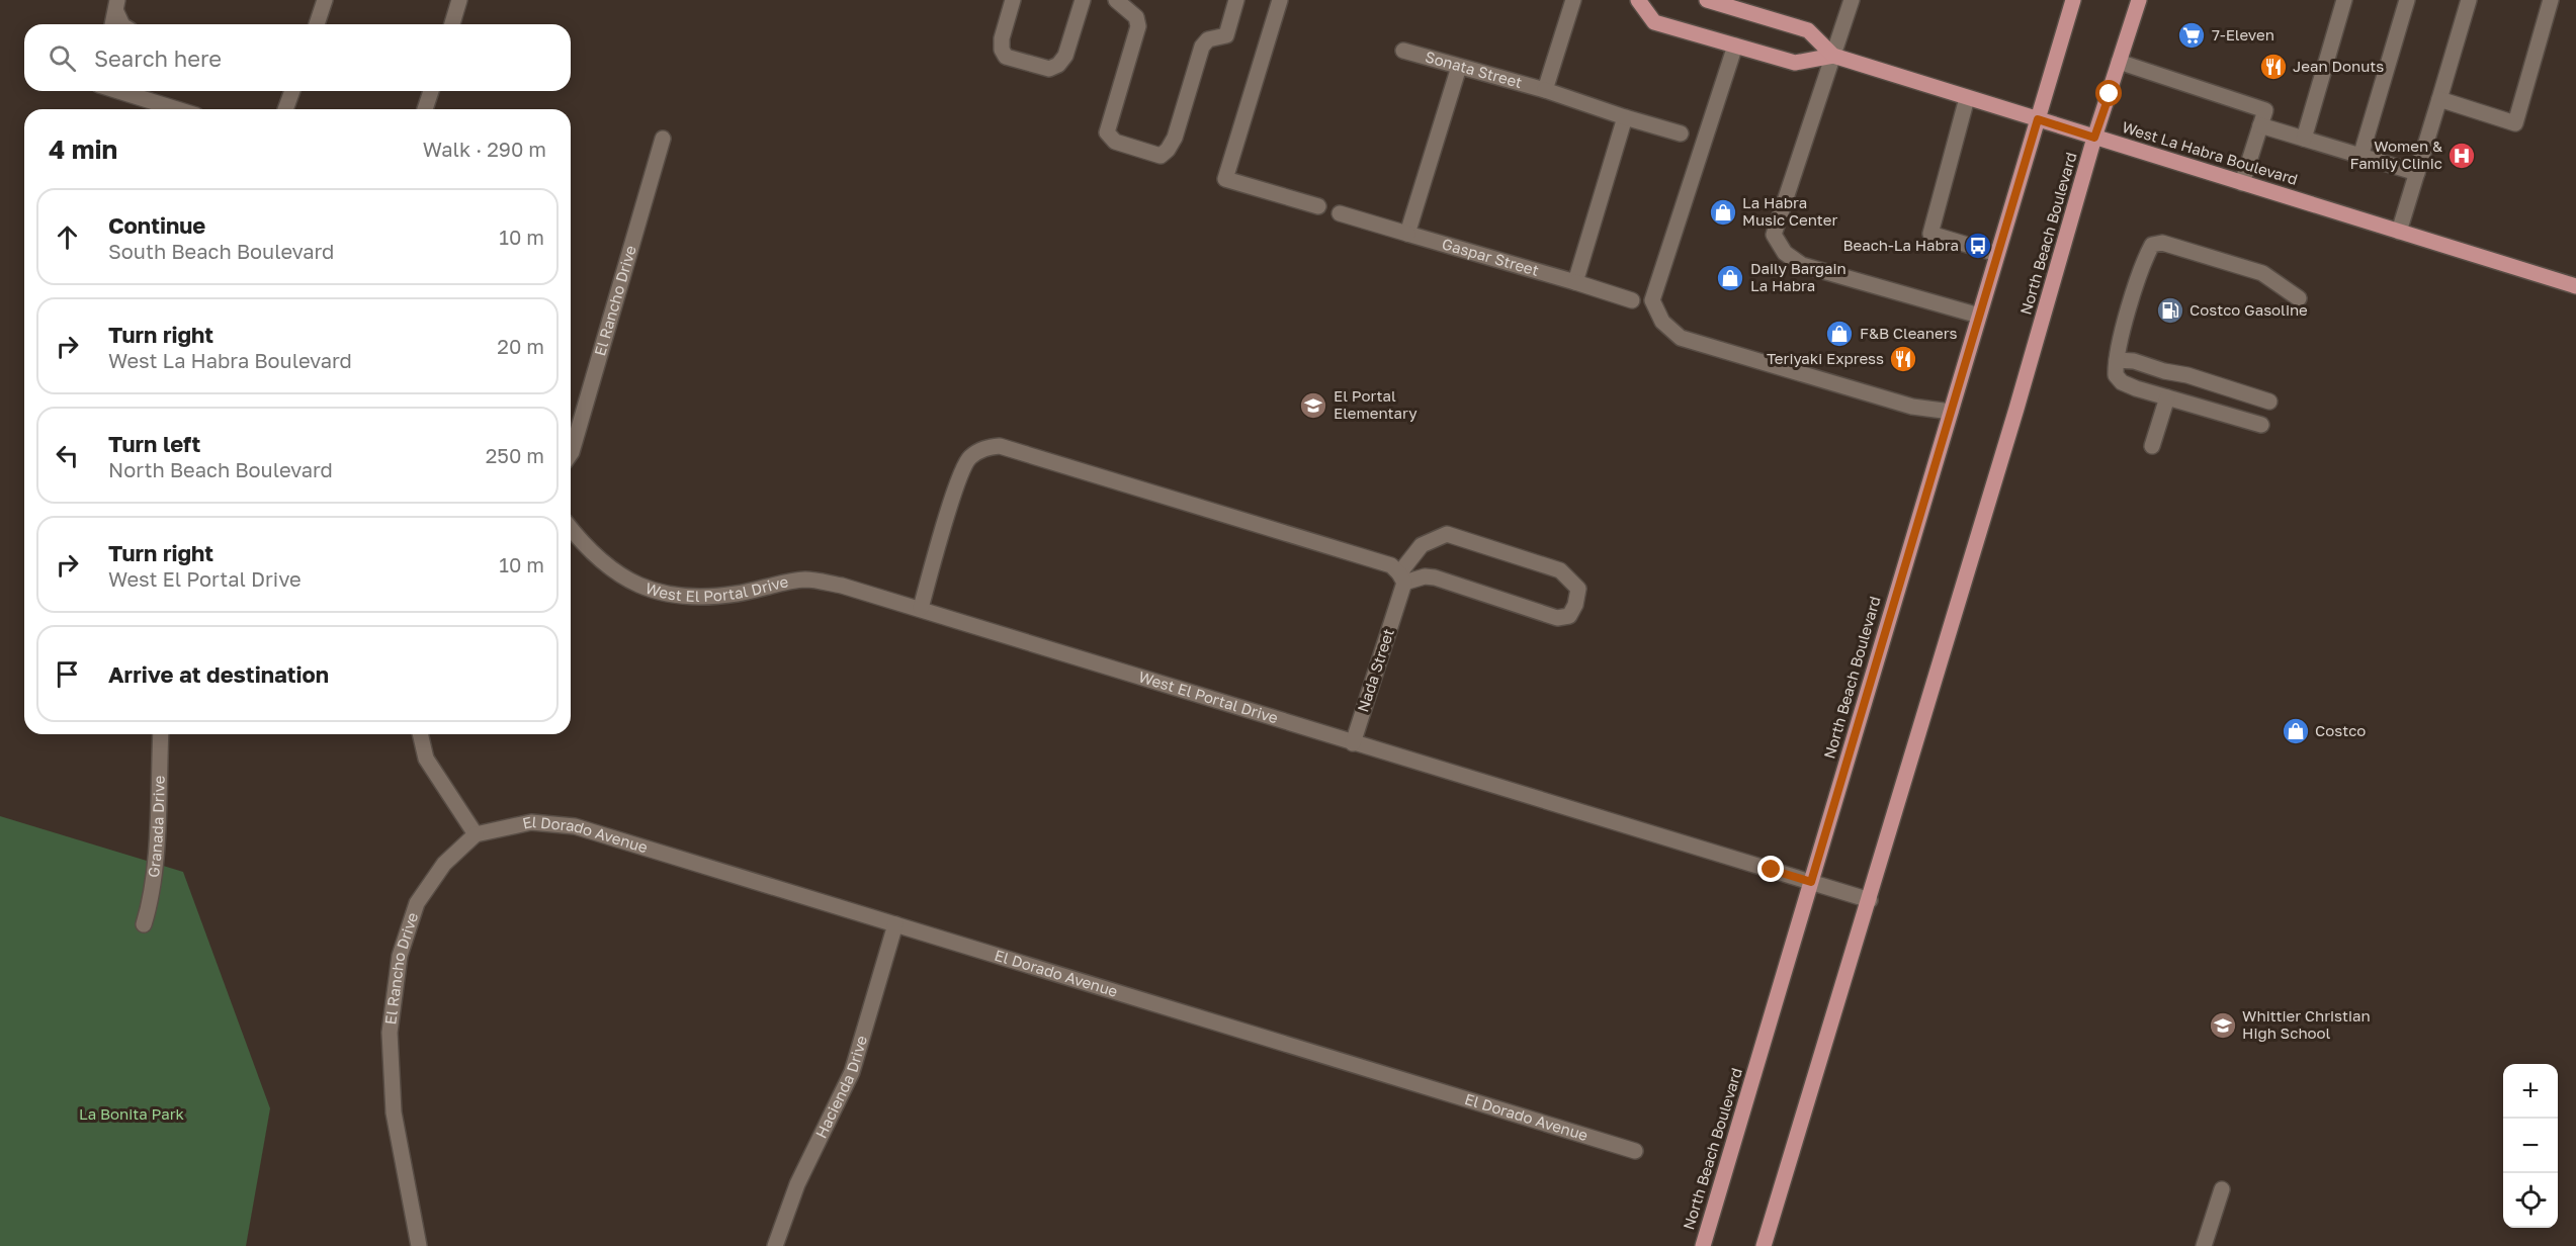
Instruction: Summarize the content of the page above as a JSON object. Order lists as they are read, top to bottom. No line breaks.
{"streets":{"main road":["West La Habra Boulevard","North Beach Boulevard"],"street":["Sonata Street","Gaspar Street","El Rancho Drive","West El Portal Drive","Nada Street","Granada Drive","El Dorado Avenue","Hacienda Drive"]},"crossings":[["West La Habra Boulevard","North Beach Boulevard"],["North Beach Boulevard","West El Portal Drive"],["El Rancho Drive","El Dorado Avenue"],["West El Portal Drive","Nada Street"],["El Dorado Avenue","Hacienda Drive"]],"parks":["La Bonita Park"],"places":{"supermarket":["7-Eleven"],"restaurant":["Jean Donuts","Teriyaki Express"],"hospital":["Women & Family Clinic"],"shop":["La Habra Music Center","Daily Bargain La Habra","F&B Cleaners","Costco"],"bus stop":["Beach-La Habra"],"fuel station":["Costco Gasoline"],"school or university":["El Portal Elementary","Whittier Christian High School"]},"page":{"search":"Search here","heading":["4 min","Walk · 290 m"],"list":[["Continue","South Beach Boulevard","10 m"],["Turn right","West La Habra Boulevard","20 m"],["Turn left","North Beach Boulevard","250 m"],["Turn right","West El Portal Drive","10 m"],"Arrive at destination"],"map_buttons":["+","−"]}}
